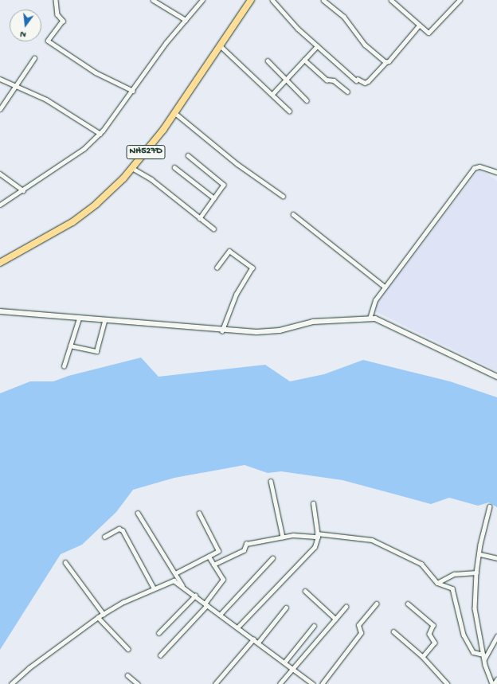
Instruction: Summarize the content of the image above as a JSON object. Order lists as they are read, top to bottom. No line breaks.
{"streets":{"highway":["NH527D"]},"north":"bottom"}
